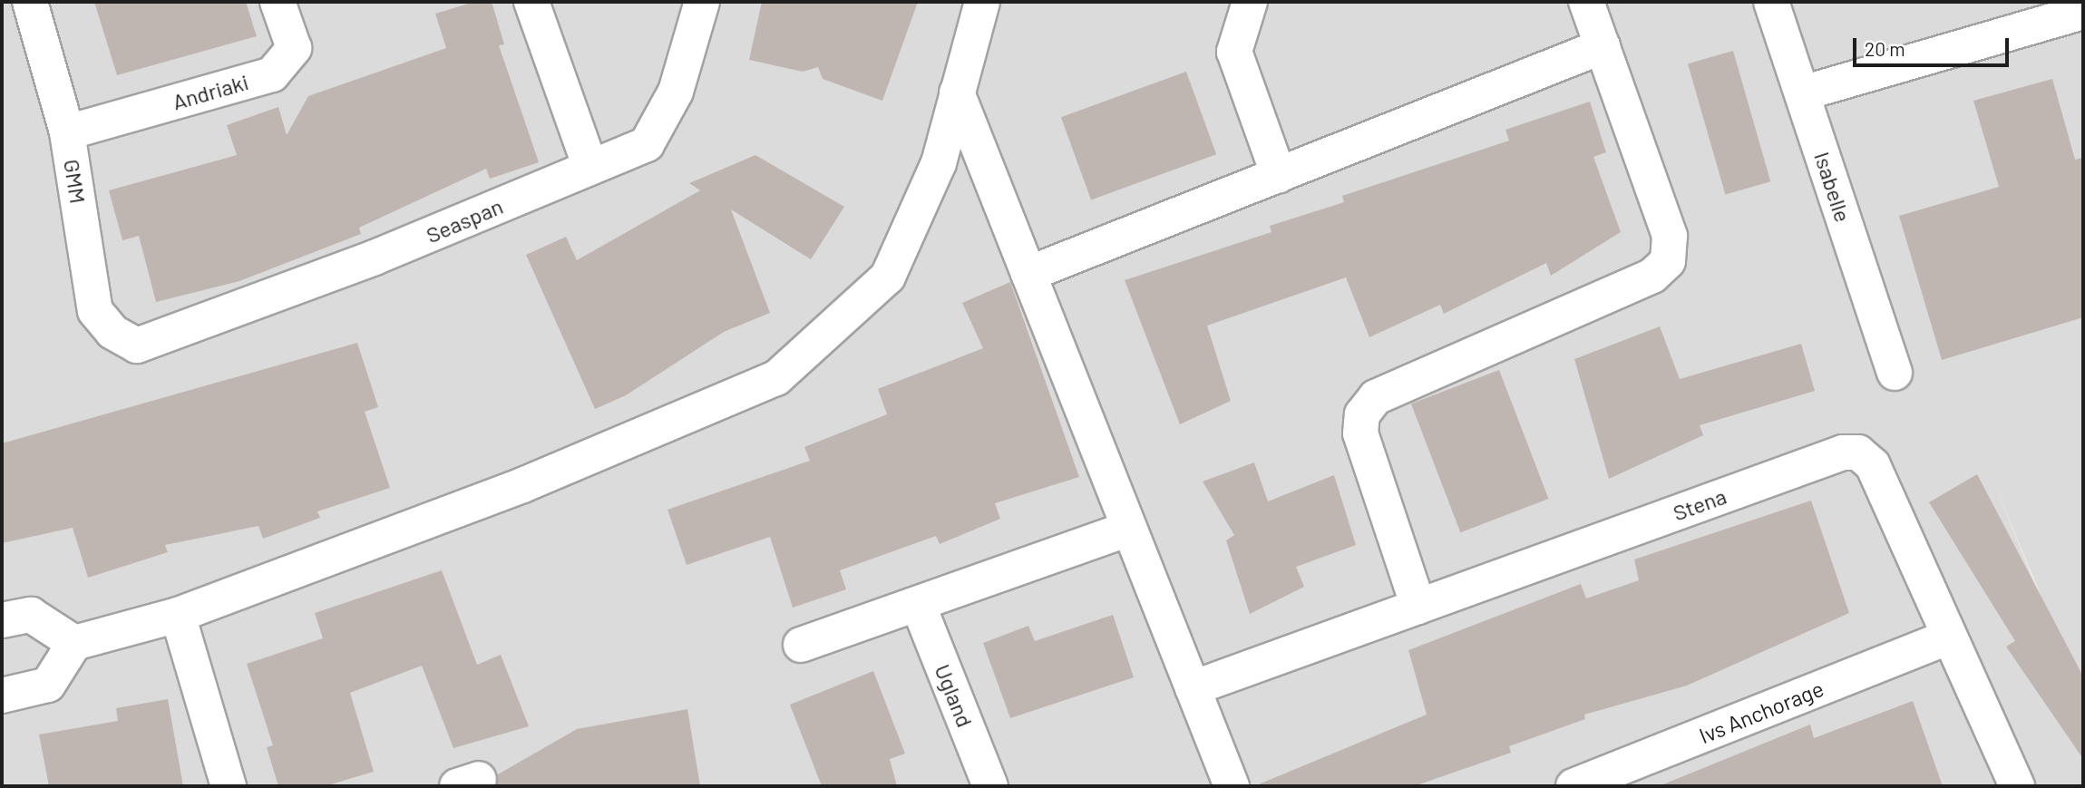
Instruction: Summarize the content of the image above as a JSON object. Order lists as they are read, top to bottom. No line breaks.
{"streets":{"street":["Andriaki","GMM","Isabelle","Seaspan","Stena","Ugland","Ivs Anchorage"]},"crossings":[["Andriaki","GMM"],["GMM","Seaspan"],["Stena","Ivs Anchorage"]],"scale_bar":"20 m"}
